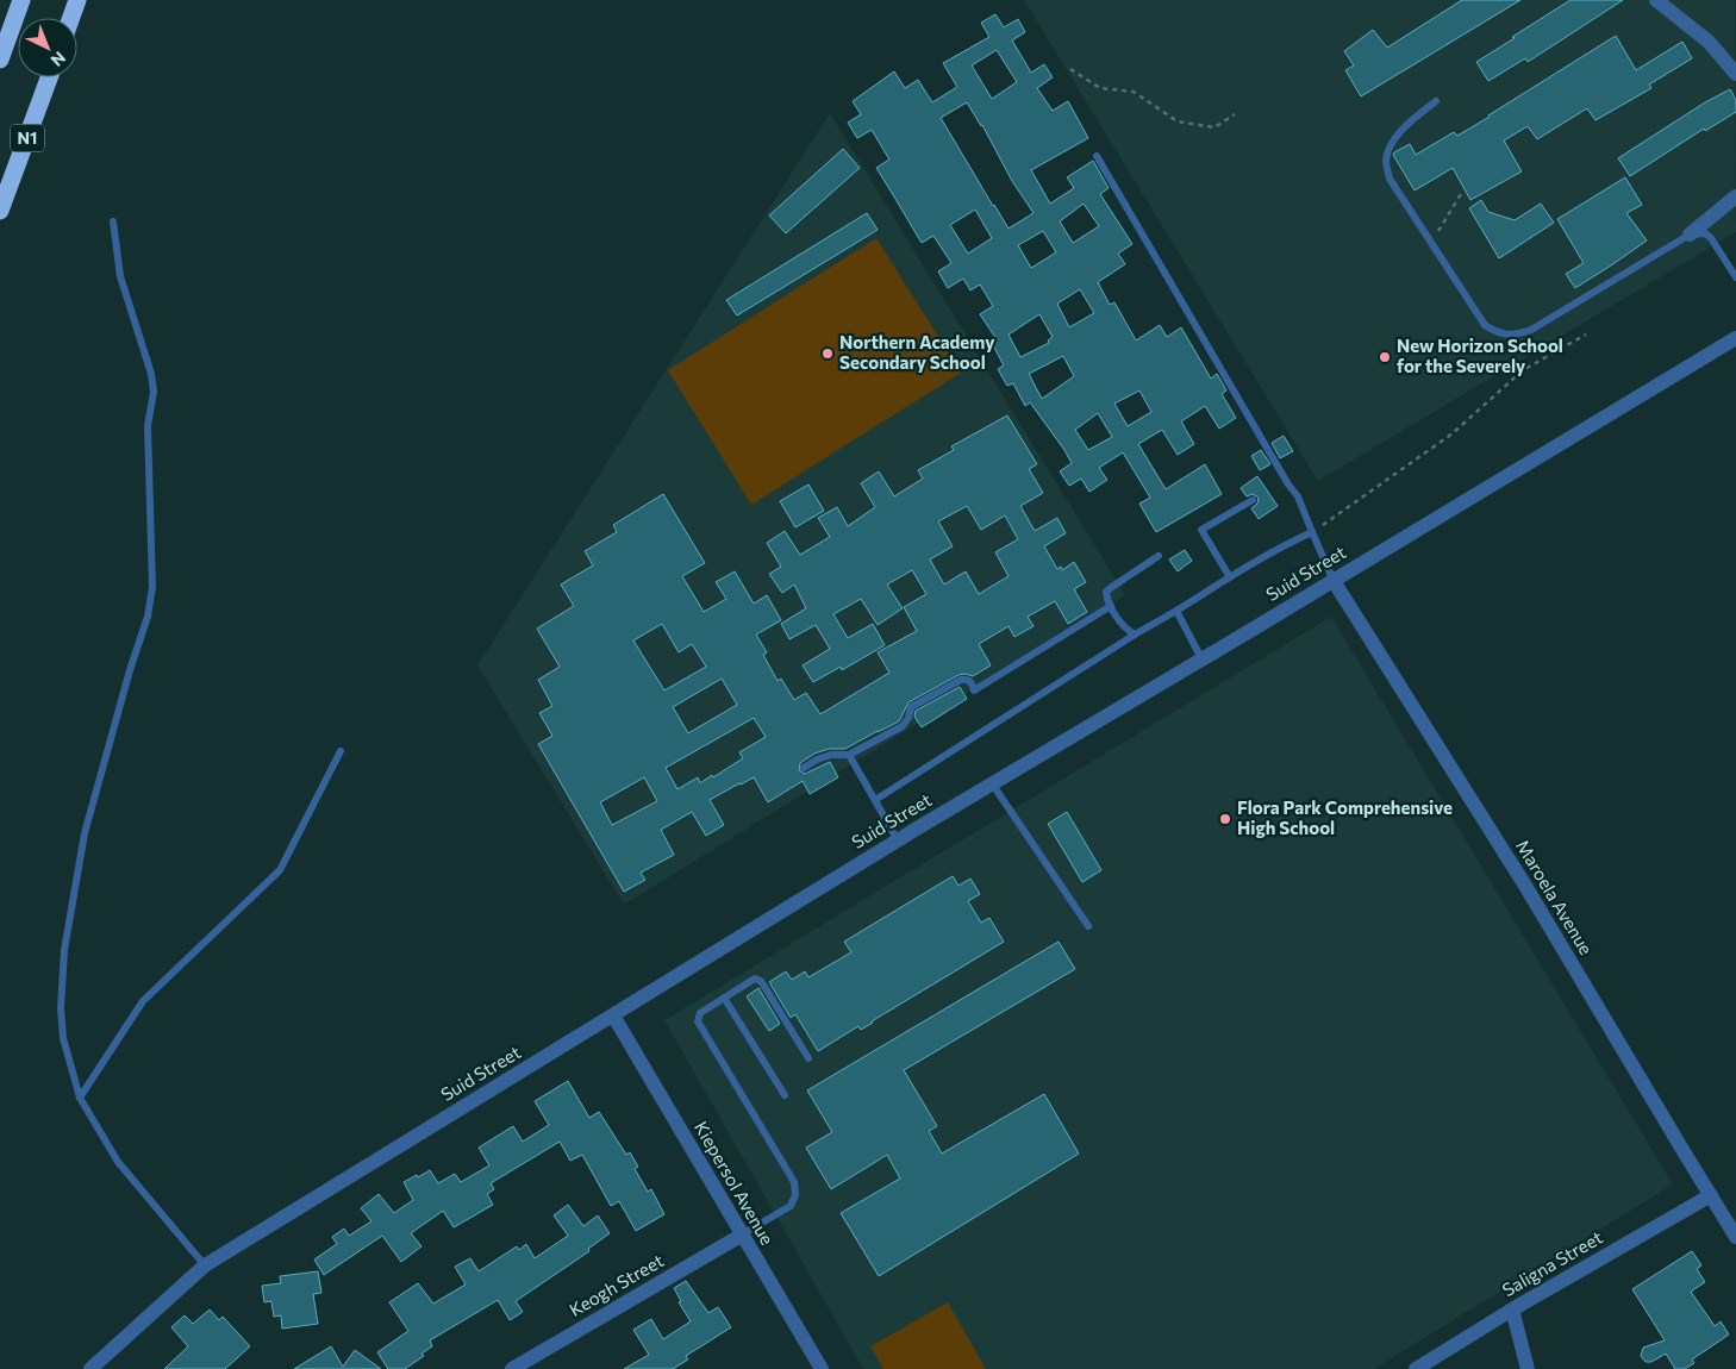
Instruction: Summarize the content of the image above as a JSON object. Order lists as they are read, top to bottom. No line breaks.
{"streets":{"highway":["N1"],"street":["Suid Street","Maroela Avenue","Kiepersol Avenue","Saligna Street","Keogh Street"]},"crossings":[["Suid Street","Maroela Avenue"],["Suid Street","Kiepersol Avenue"],["Maroela Avenue","Saligna Street"],["Kiepersol Avenue","Keogh Street"]],"places":["Northern Academy Secondary School","New Horizon School for the Severely","Flora Park Comprehensive High School"],"north":"bottom right"}
